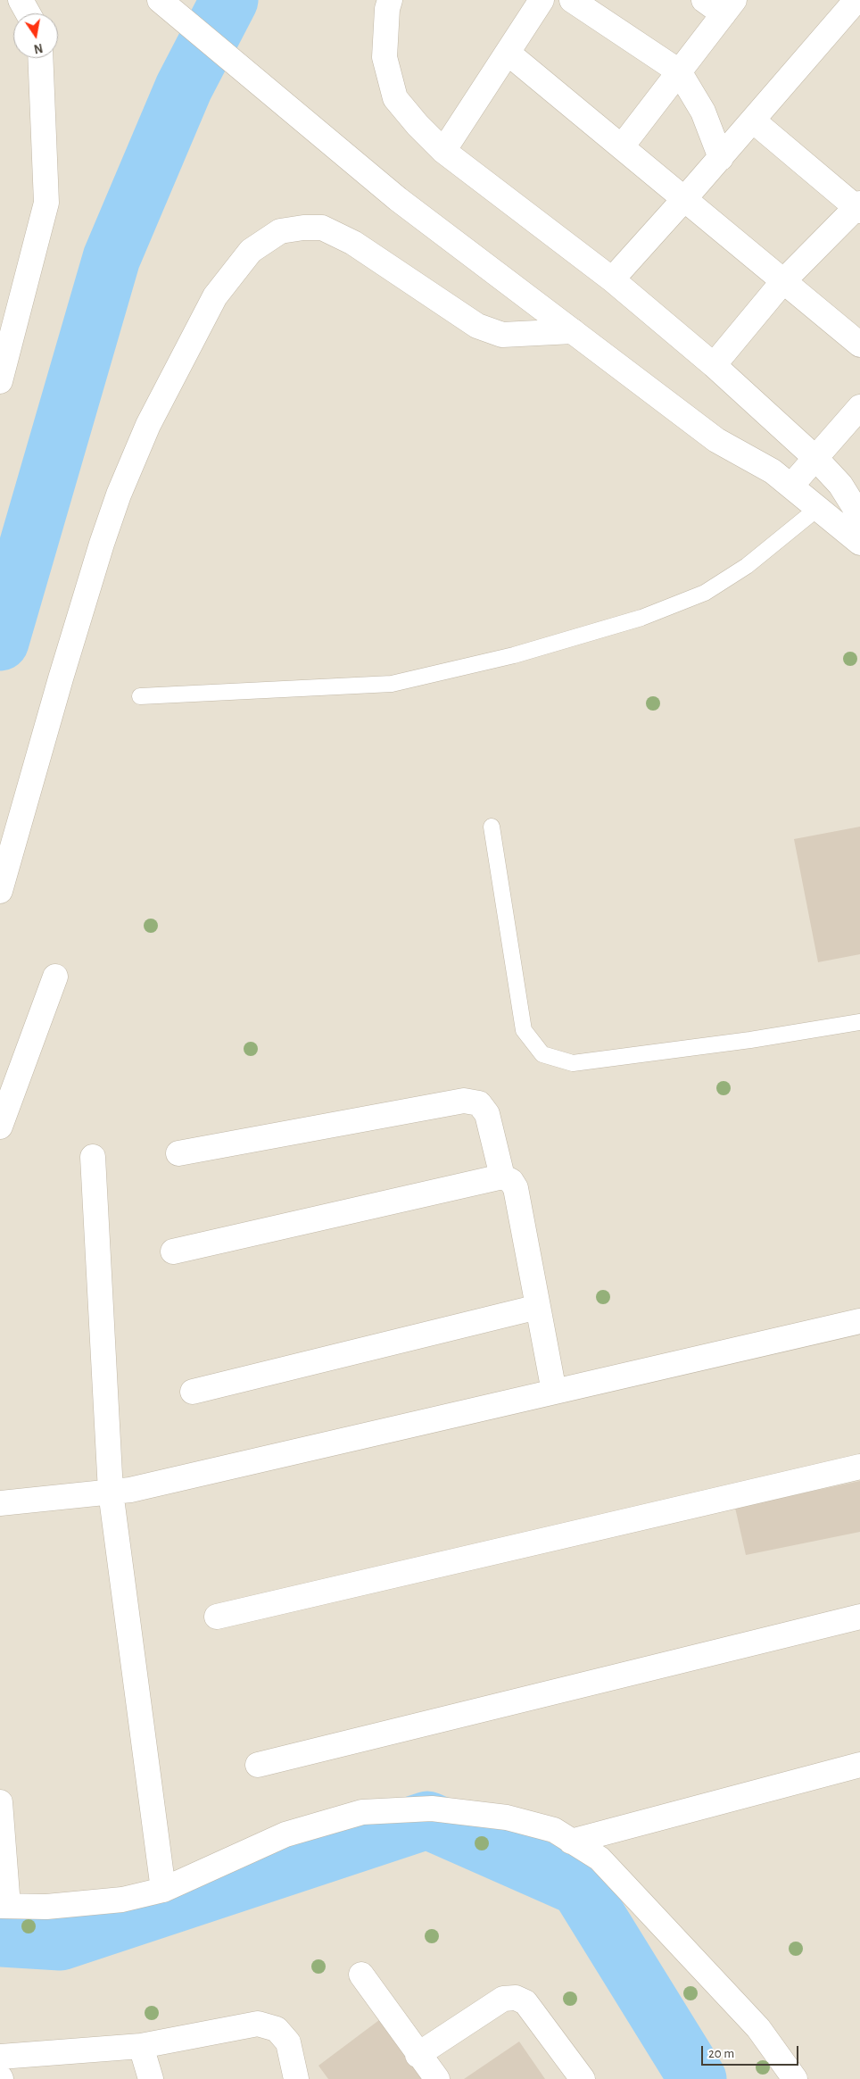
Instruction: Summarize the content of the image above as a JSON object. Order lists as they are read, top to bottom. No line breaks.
{"scale_bar":"20 m","north":"bottom"}
